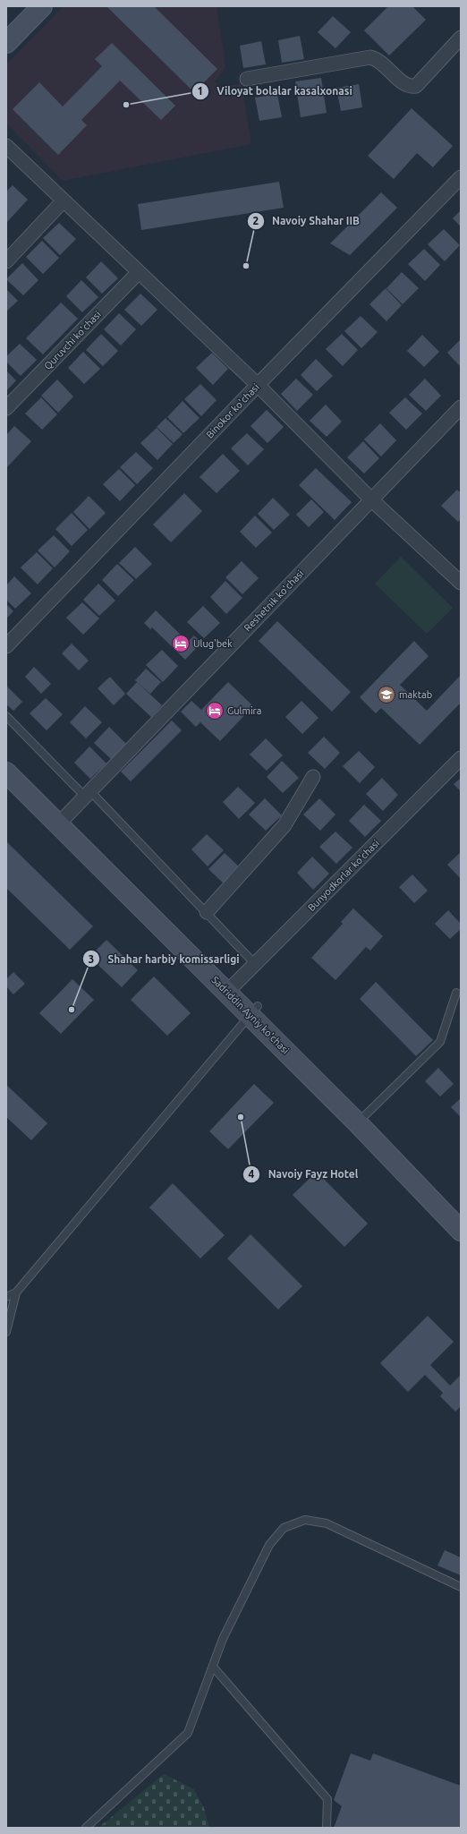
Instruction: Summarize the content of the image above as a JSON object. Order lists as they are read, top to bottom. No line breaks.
{"streets":{"main road":["Sadriddin Ayniy ko'chasi"],"street":["Quruvchi ko'chasi","Binokor ko'chasi","Reshetnik ko'chasi","Bunyodkorlar ko'chasi"]},"crossings":[["Reshetnik ko'chasi","Sadriddin Ayniy ko'chasi"],["Bunyodkorlar ko'chasi","Sadriddin Ayniy ko'chasi"]],"places":{"other":["Viloyat bolalar kasalxonasi","Navoiy Shahar IIB","Shahar harbiy komissarligi","Navoiy Fayz Hotel"],"hotel":["Ulug'bek","Gulmira"],"school or university":["maktab"]}}
